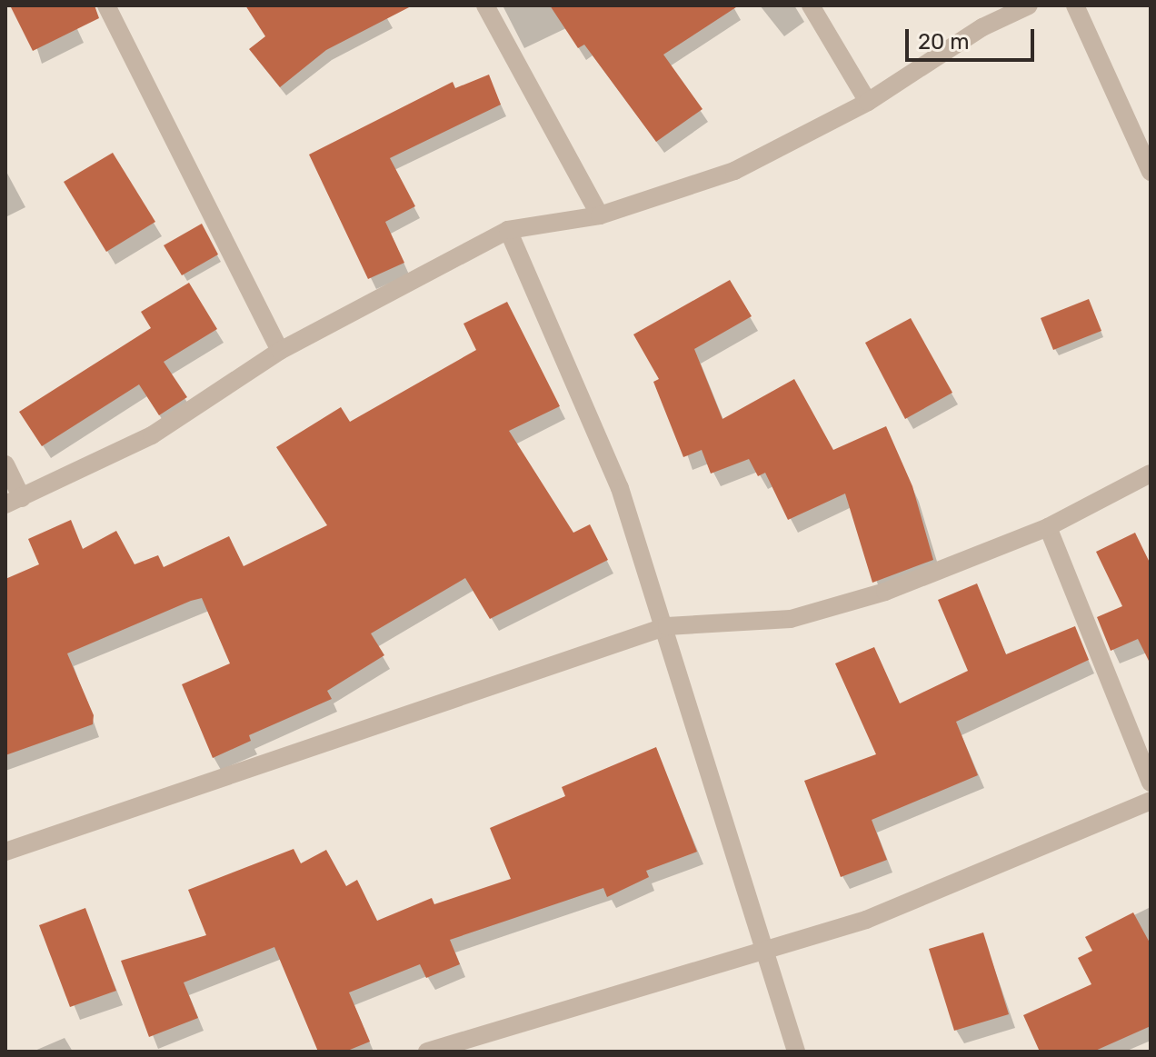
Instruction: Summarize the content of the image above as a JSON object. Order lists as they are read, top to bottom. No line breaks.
{"scale_bar":"20 m"}
